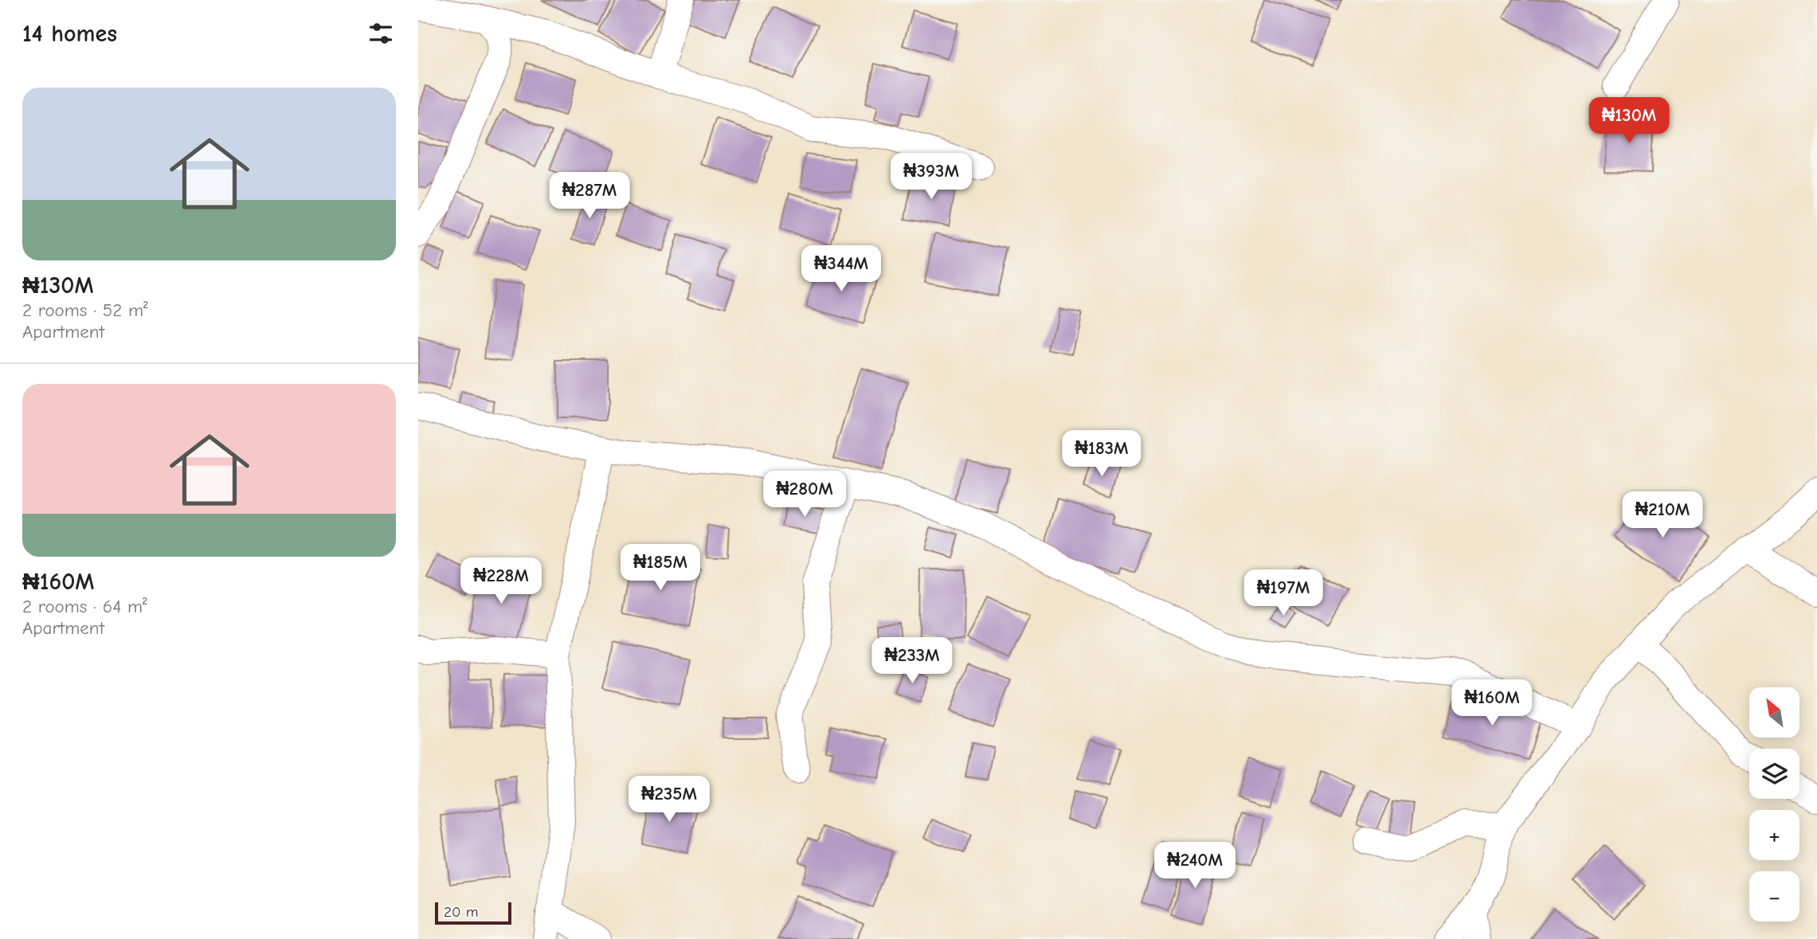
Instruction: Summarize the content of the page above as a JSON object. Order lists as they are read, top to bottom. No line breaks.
{"scale_bar":"20 m","north":"top left","page":{"heading":"14 homes","list":[{"name":"₦130M","note":"2 rooms · 52 m² · Apartment"},{"name":"₦160M","note":"2 rooms · 64 m² · Apartment"}],"price":["₦130M","₦393M","₦287M","₦344M","₦183M","₦280M","₦210M","₦185M","₦228M","₦197M","₦233M","₦160M","₦235M","₦240M"],"map_buttons":["+","−"],"scale":"20 m"}}
